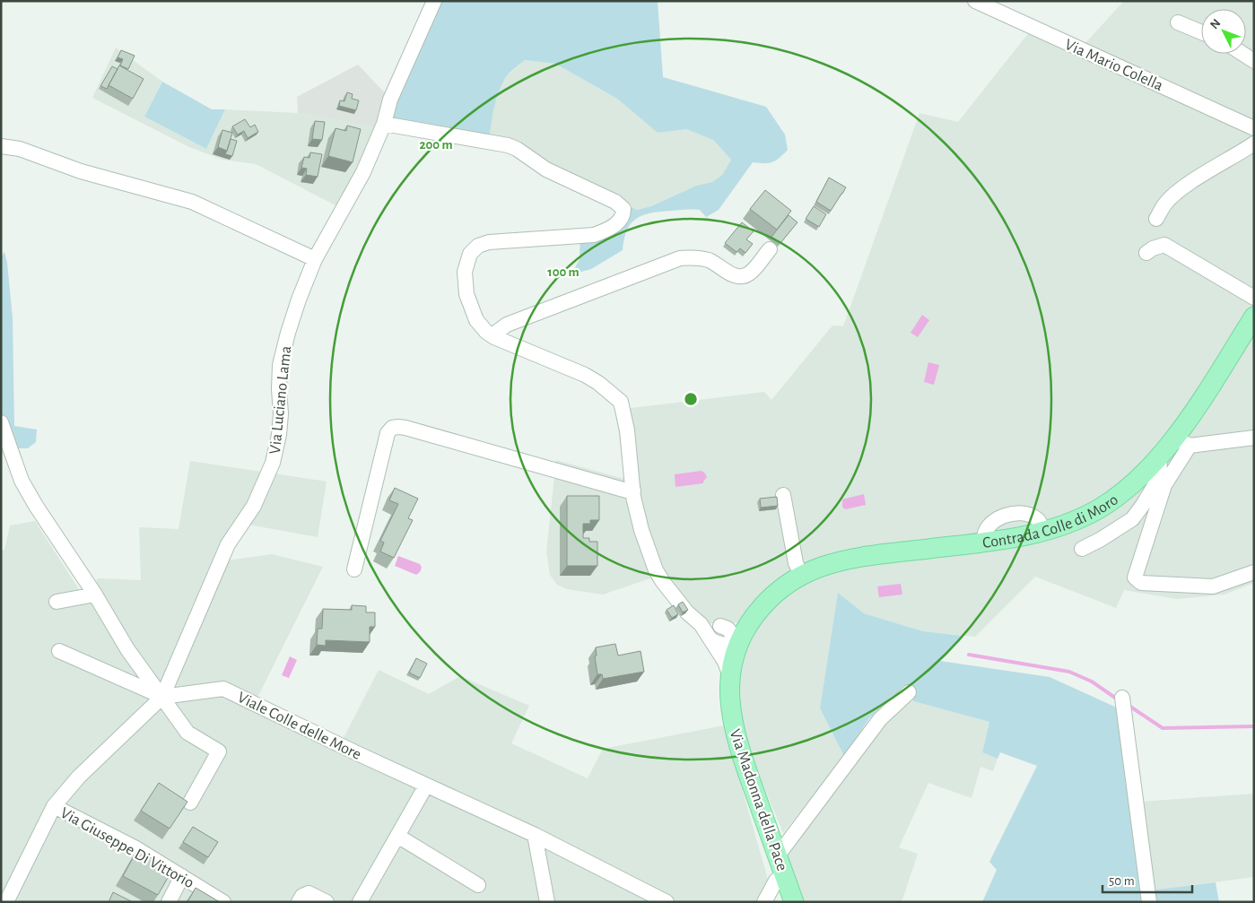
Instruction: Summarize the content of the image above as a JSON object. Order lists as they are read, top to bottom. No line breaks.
{"streets":{"main road":["Contrada Colle di Moro","Via Madonna della Pace"],"street":["Via Mario Colella","Via Luciano Lama","Viale Colle delle More","Via Giuseppe Di Vittorio"]},"crossings":[["Via Luciano Lama","Viale Colle delle More"],["Contrada Colle di Moro","Via Madonna della Pace"]],"scale_bar":"50 m","north":"top left","rings":["200 m","100 m"]}
